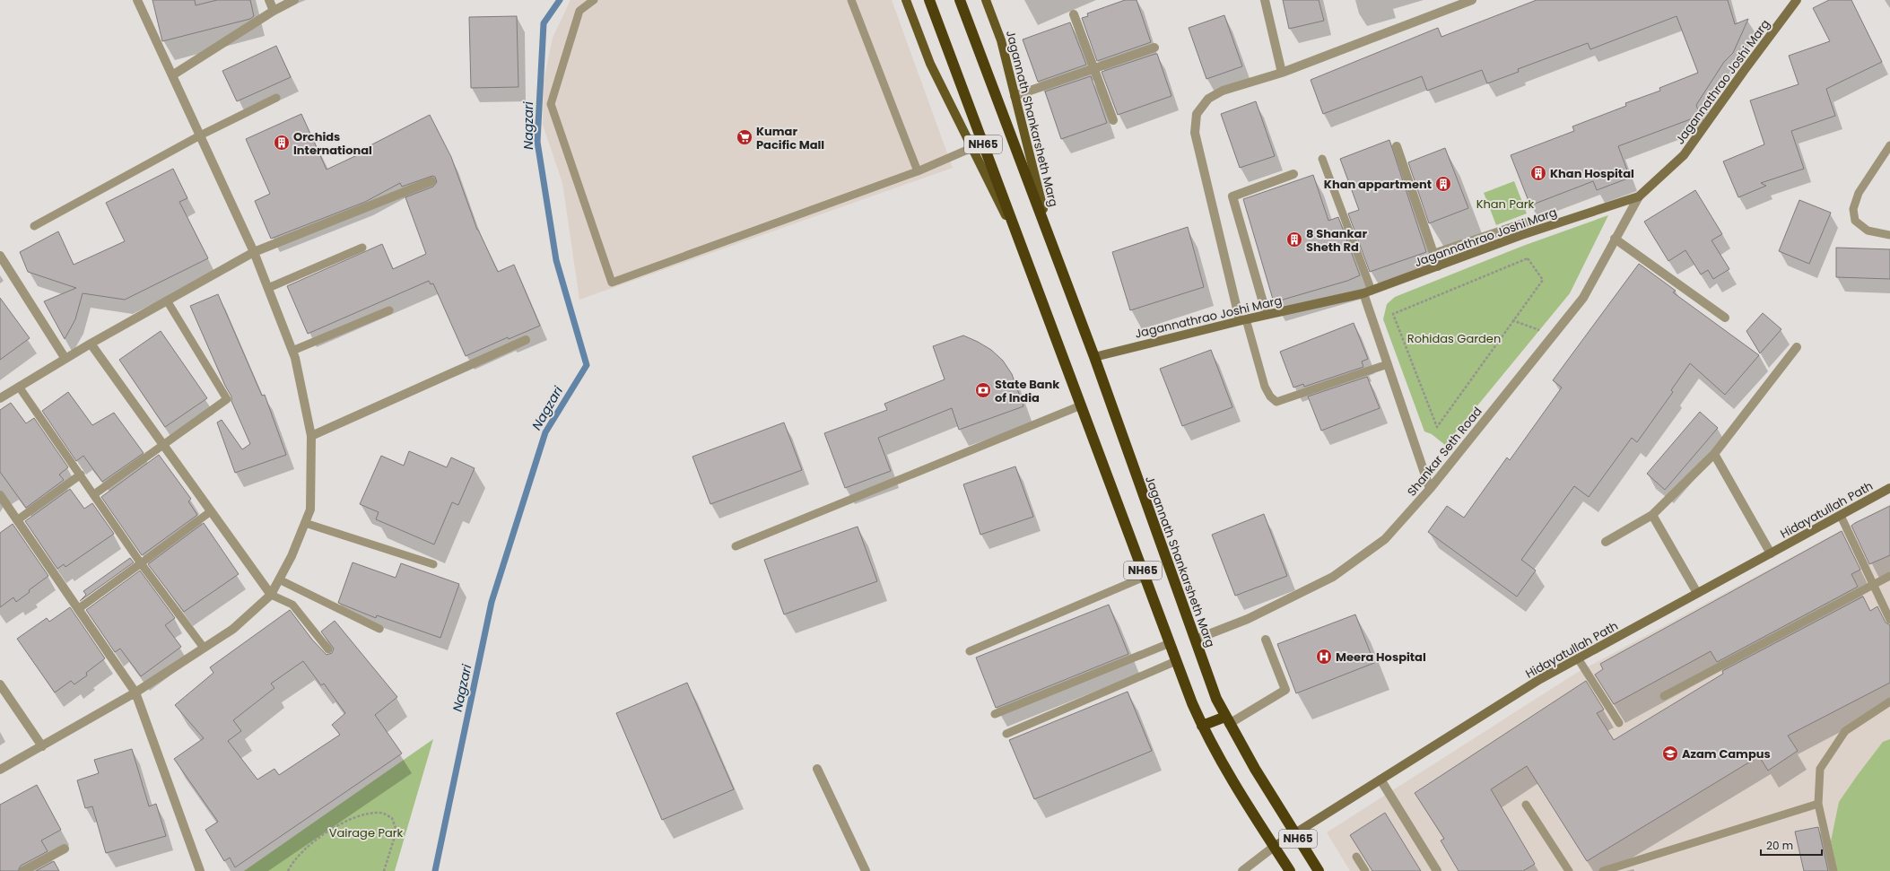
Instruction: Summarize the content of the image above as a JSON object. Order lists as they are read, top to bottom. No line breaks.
{"streets":{"highway":["Jagannath Shankarsheth Marg","NH65"],"street":["Jagannathrao Joshi Marg","Shankar Seth Road","Hidayatullah Path"]},"crossings":[["Jagannathrao Joshi Marg","Jagannath Shankarsheth Marg"],["Jagannathrao Joshi Marg","Shankar Seth Road"],["Jagannath Shankarsheth Marg","Shankar Seth Road"],["Jagannath Shankarsheth Marg","Hidayatullah Path"],["NH65","Hidayatullah Path"]],"water":["Nagzari"],"parks":["Khan Park","Rohidas Garden","Vairage Park"],"places":{"supermarket":["Kumar Pacific Mall"],"building":["Orchids International","Khan Hospital","Khan appartment","8 Shankar Sheth Rd"],"bank":["State Bank of India"],"hospital":["Meera Hospital"],"school or university":["Azam Campus"]},"scale_bar":"20 m"}
